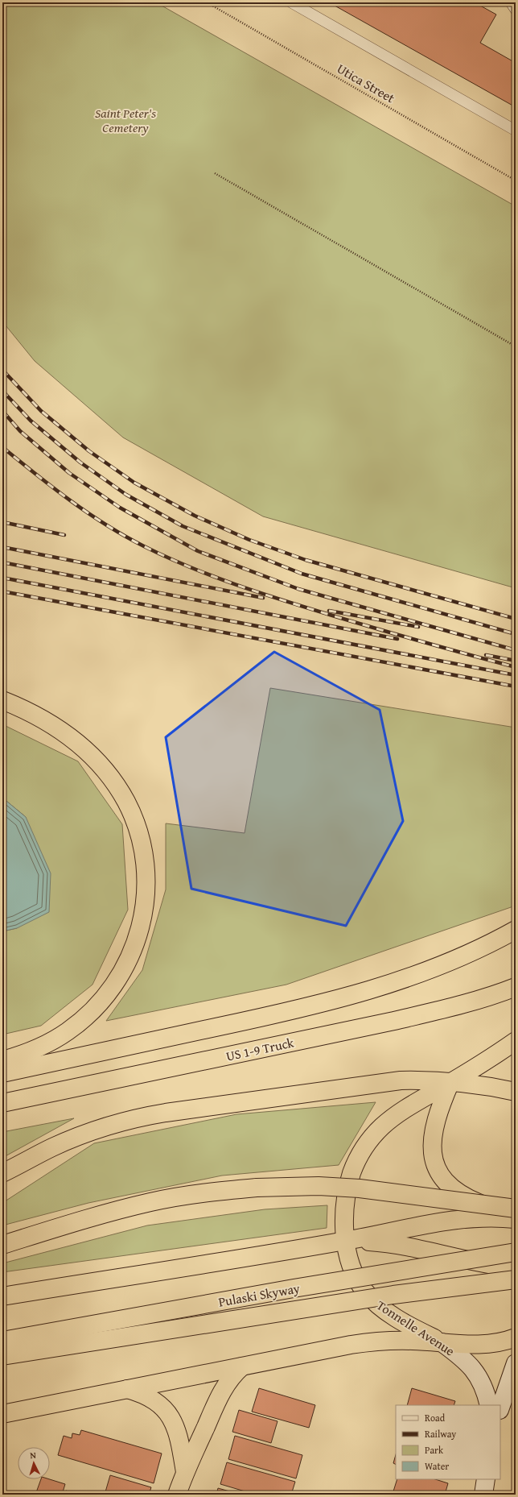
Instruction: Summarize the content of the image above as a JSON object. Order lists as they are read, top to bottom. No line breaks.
{"streets":{"highway":["US 1-9 Truck","Pulaski Skyway","Tonnelle Avenue"],"path":["Utica Street"]},"parks":["Saint Peter's Cemetery"],"legend":["Road","Railway","Park","Water"],"north":"top"}
